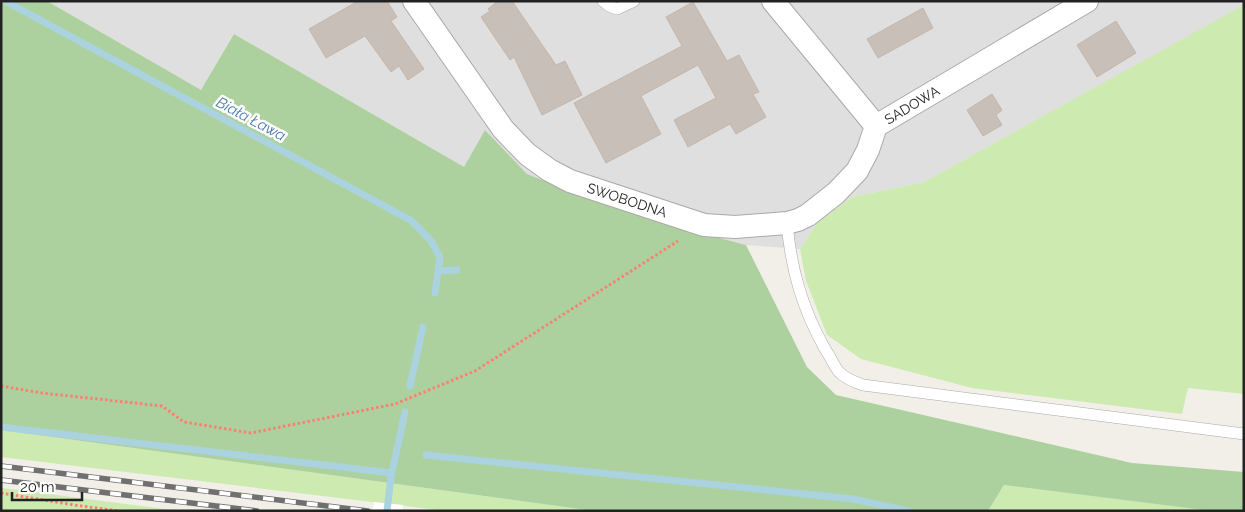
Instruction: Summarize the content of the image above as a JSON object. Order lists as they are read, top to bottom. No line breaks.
{"streets":{"street":["SADOWA","SWOBODNA"]},"crossings":[["SADOWA","SWOBODNA"]],"water":["Biała Ława"],"scale_bar":"20 m"}
